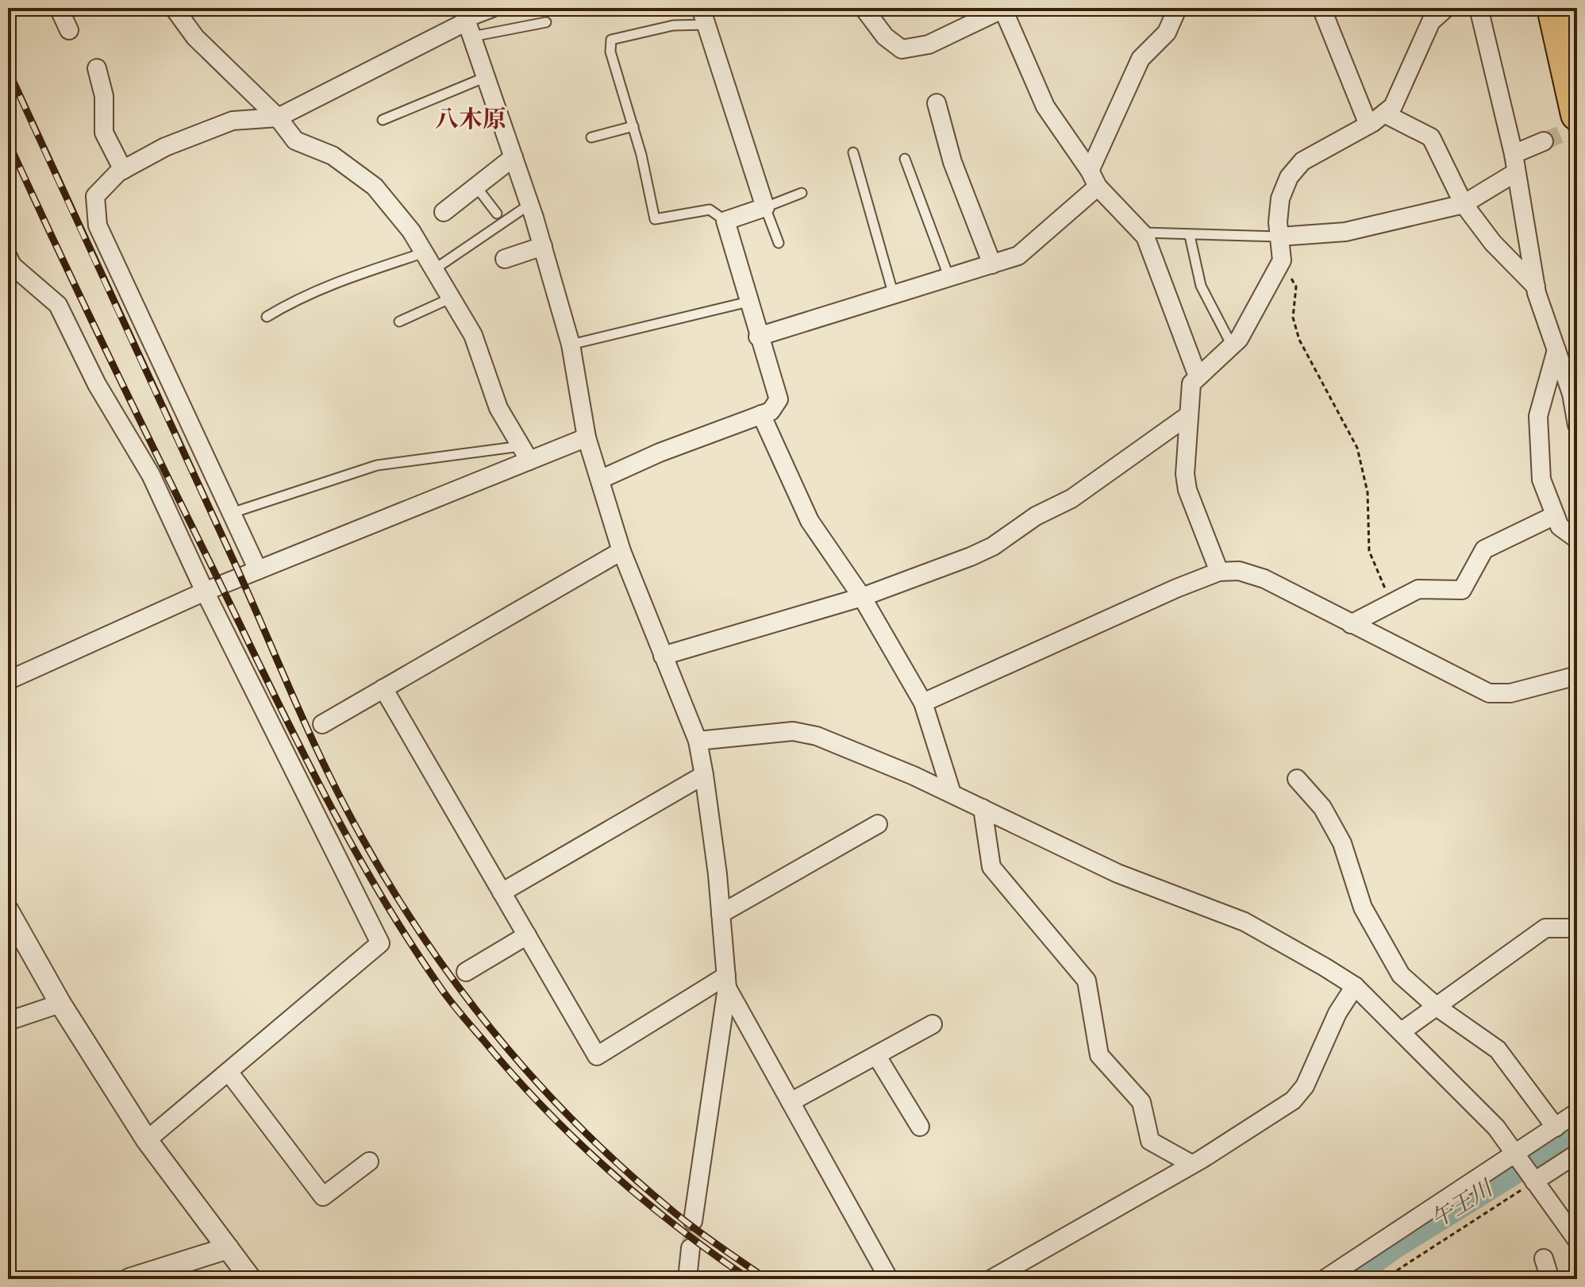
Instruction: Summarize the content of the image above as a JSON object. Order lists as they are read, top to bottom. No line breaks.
{"districts":["八木原"],"water":["午王川"]}
